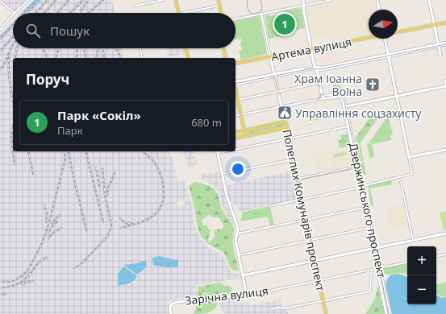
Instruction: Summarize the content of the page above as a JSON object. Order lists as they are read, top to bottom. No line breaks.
{"streets":{"main road":["Артема вулиця","Полеглих Комунарів проспект"],"street":["Дзержинського проспект","Зарічна вулиця"]},"crossings":[["Полеглих Комунарів проспект","Зарічна вулиця"],["Дзержинського проспект","Зарічна вулиця"]],"places":{"church":["Храм Іоанна Воїна"],"public building":["Управління соцзахисту"]},"north":"right","page":{"pins":"1","search":"Пошук","heading":"Поруч","list":[{"mark":"1","name":"Парк «Сокіл»","note":"Парк","value":"680 m"}],"map_buttons":["+","−"]}}
